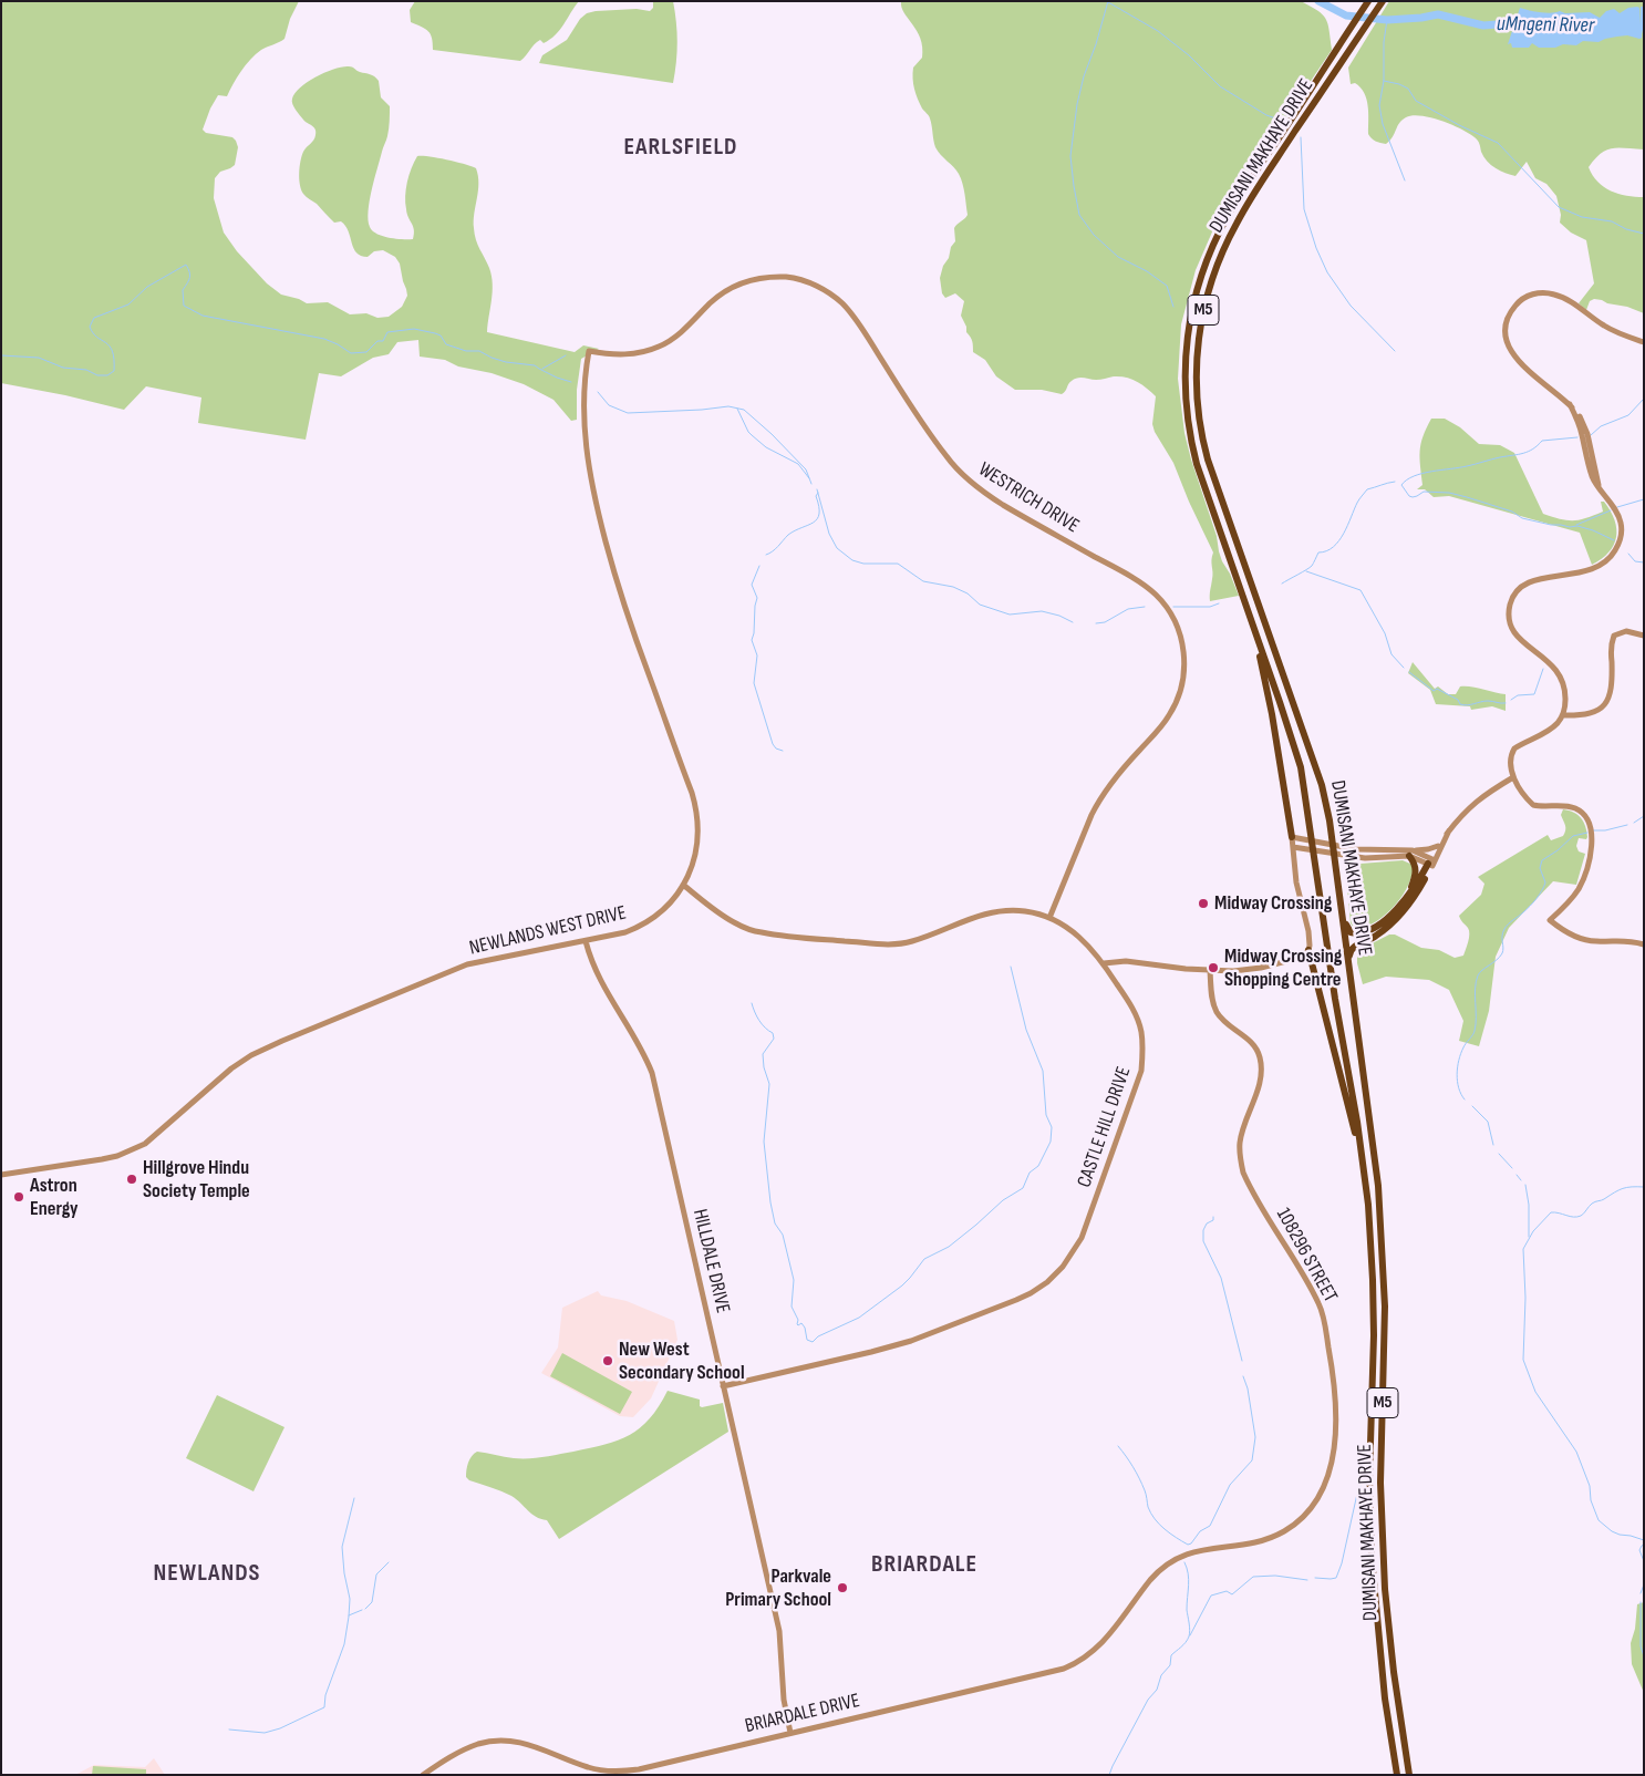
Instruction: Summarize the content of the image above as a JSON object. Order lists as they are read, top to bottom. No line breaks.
{"streets":{"main road":["DUMISANI MAKHAYE DRIVE","M5"],"street":["WESTRICH DRIVE","NEWLANDS WEST DRIVE","CASTLE HILL DRIVE","108296 STREET","HILLDALE DRIVE","BRIARDALE DRIVE"]},"crossings":[["WESTRICH DRIVE","NEWLANDS WEST DRIVE"],["WESTRICH DRIVE","CASTLE HILL DRIVE"],["NEWLANDS WEST DRIVE","CASTLE HILL DRIVE"],["NEWLANDS WEST DRIVE","HILLDALE DRIVE"],["CASTLE HILL DRIVE","HILLDALE DRIVE"],["108296 STREET","BRIARDALE DRIVE"],["HILLDALE DRIVE","BRIARDALE DRIVE"]],"districts":["EARLSFIELD","BRIARDALE","NEWLANDS"],"water":["uMngeni River"],"places":["Midway Crossing","Midway Crossing Shopping Centre","Hillgrove Hindu Society Temple","Astron Energy","New West Secondary School","Parkvale Primary School"]}
